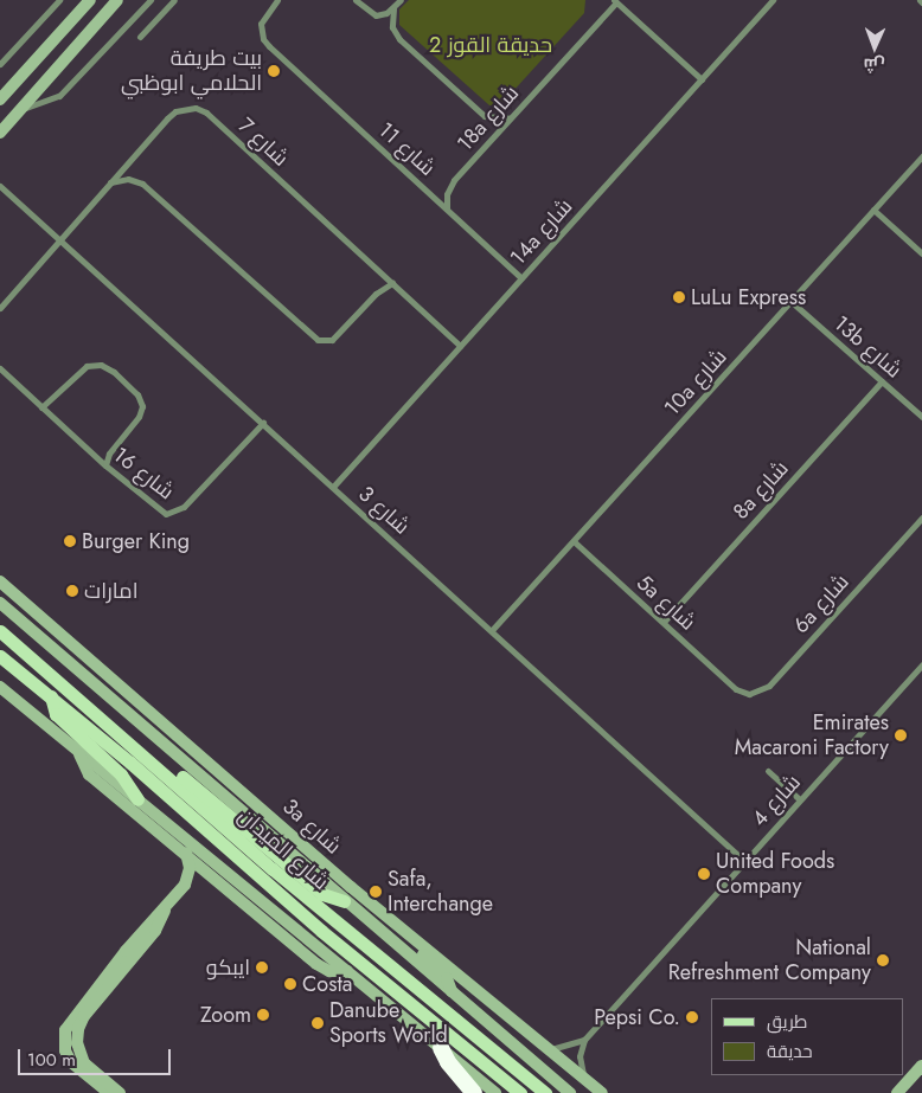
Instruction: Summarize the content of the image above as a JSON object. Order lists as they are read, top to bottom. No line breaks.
{"streets":{"main road":["3a شارع","شارع الميدان"],"street":["18a شارع","شارع 7","شارع 11","14a شارع","13b شارع","10a شارع","شارع 16","8a شارع","شارع 3","5a شارع","6a شارع","شارع 4"]},"crossings":[["18a شارع","شارع 11"],["شارع 7","14a شارع"],["شارع 7","شارع 3"],["شارع 11","14a شارع"],["14a شارع","شارع 3"],["13b شارع","10a شارع"],["13b شارع","8a شارع"],["10a شارع","شارع 3"],["10a شارع","5a شارع"],["شارع 16","شارع 3"],["8a شارع","5a شارع"],["شارع 3","شارع 4"],["5a شارع","6a شارع"]],"parks":["حديقة القوز 2"],"places":["بيت طريفة الحلامي ابوظبي","LuLu Express","Burger King","امارات","Emirates Macaroni Factory","United Foods Company","Safa, Interchange","National Refreshment Company","ايبكو","Costa","Zoom","Pepsi Co.","Danube Sports World"],"legend":["طريق","حديقة"],"scale_bar":"100 m","north":"bottom"}
